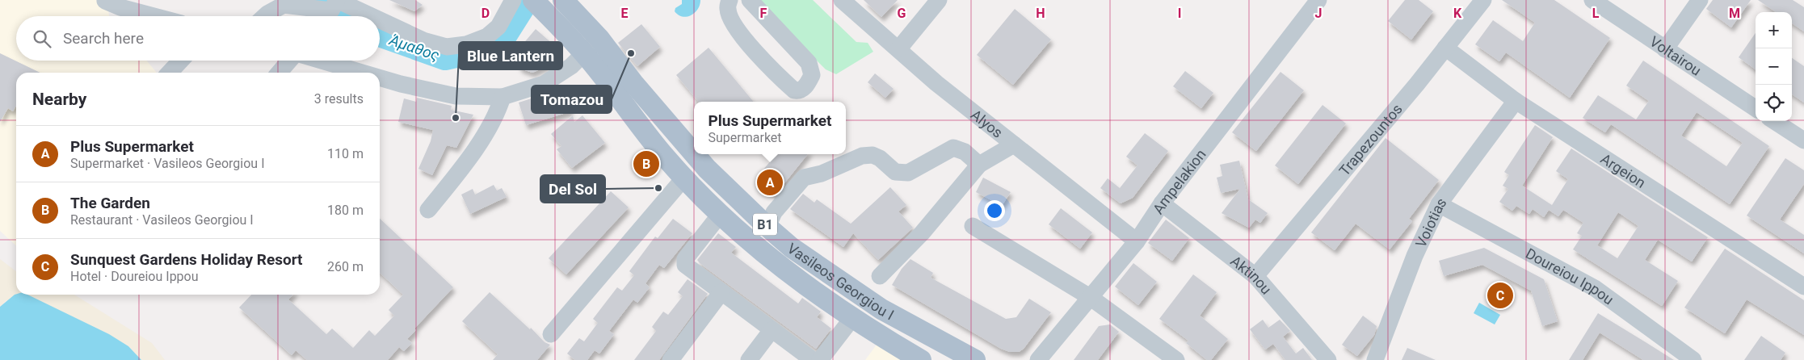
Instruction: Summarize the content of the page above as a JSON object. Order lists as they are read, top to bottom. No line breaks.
{"streets":{"main road":["B1","Vasileos Georgiou I"],"street":["Voltairou","Alyos","Trapezountos","Argeion","Ampelakion","Voiotias","Aktinou","Doureiou Ippou"]},"crossings":[["Alyos","Ampelakion"],["Trapezountos","Argeion"],["Trapezountos","Aktinou"],["Argeion","Voiotias"],["Ampelakion","Aktinou"],["Voiotias","Doureiou Ippou"]],"water":["Άμαθος"],"places":["Tomazou","Blue Lantern","Del Sol"],"page":{"map_buttons":["+","−"],"search":"Search here","heading":["Nearby","3 results"],"popup":["Plus Supermarket","Supermarket"],"list":[{"mark":"A","name":"Plus Supermarket","note":"Supermarket · Vasileos Georgiou I","value":"110 m"},{"mark":"B","name":"The Garden","note":"Restaurant · Vasileos Georgiou I","value":"180 m"},{"mark":"C","name":"Sunquest Gardens Holiday Resort","note":"Hotel · Doureiou Ippou","value":"260 m"}],"pins":["B","A","C"]},"grid":{"columns":["D","E","F","G","H","I","J","K","L","M"]}}
